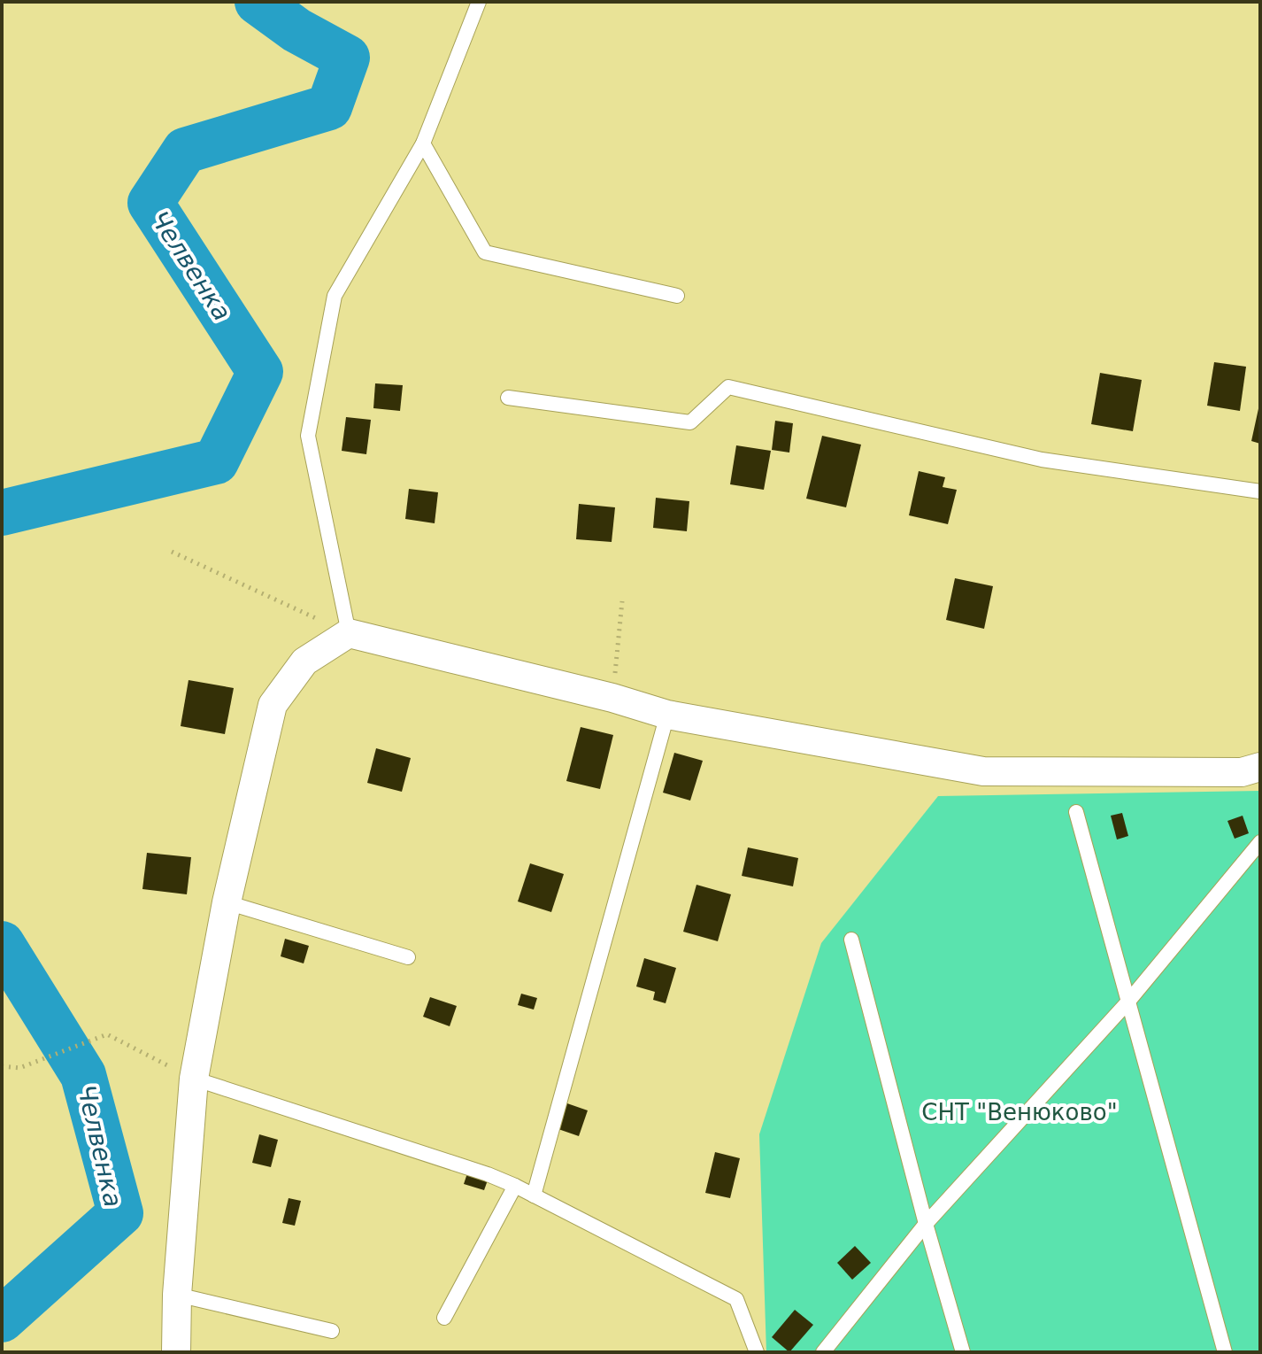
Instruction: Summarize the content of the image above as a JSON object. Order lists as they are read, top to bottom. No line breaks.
{"water":["Челвенка"],"parks":["СНТ \"Венюково\""]}
